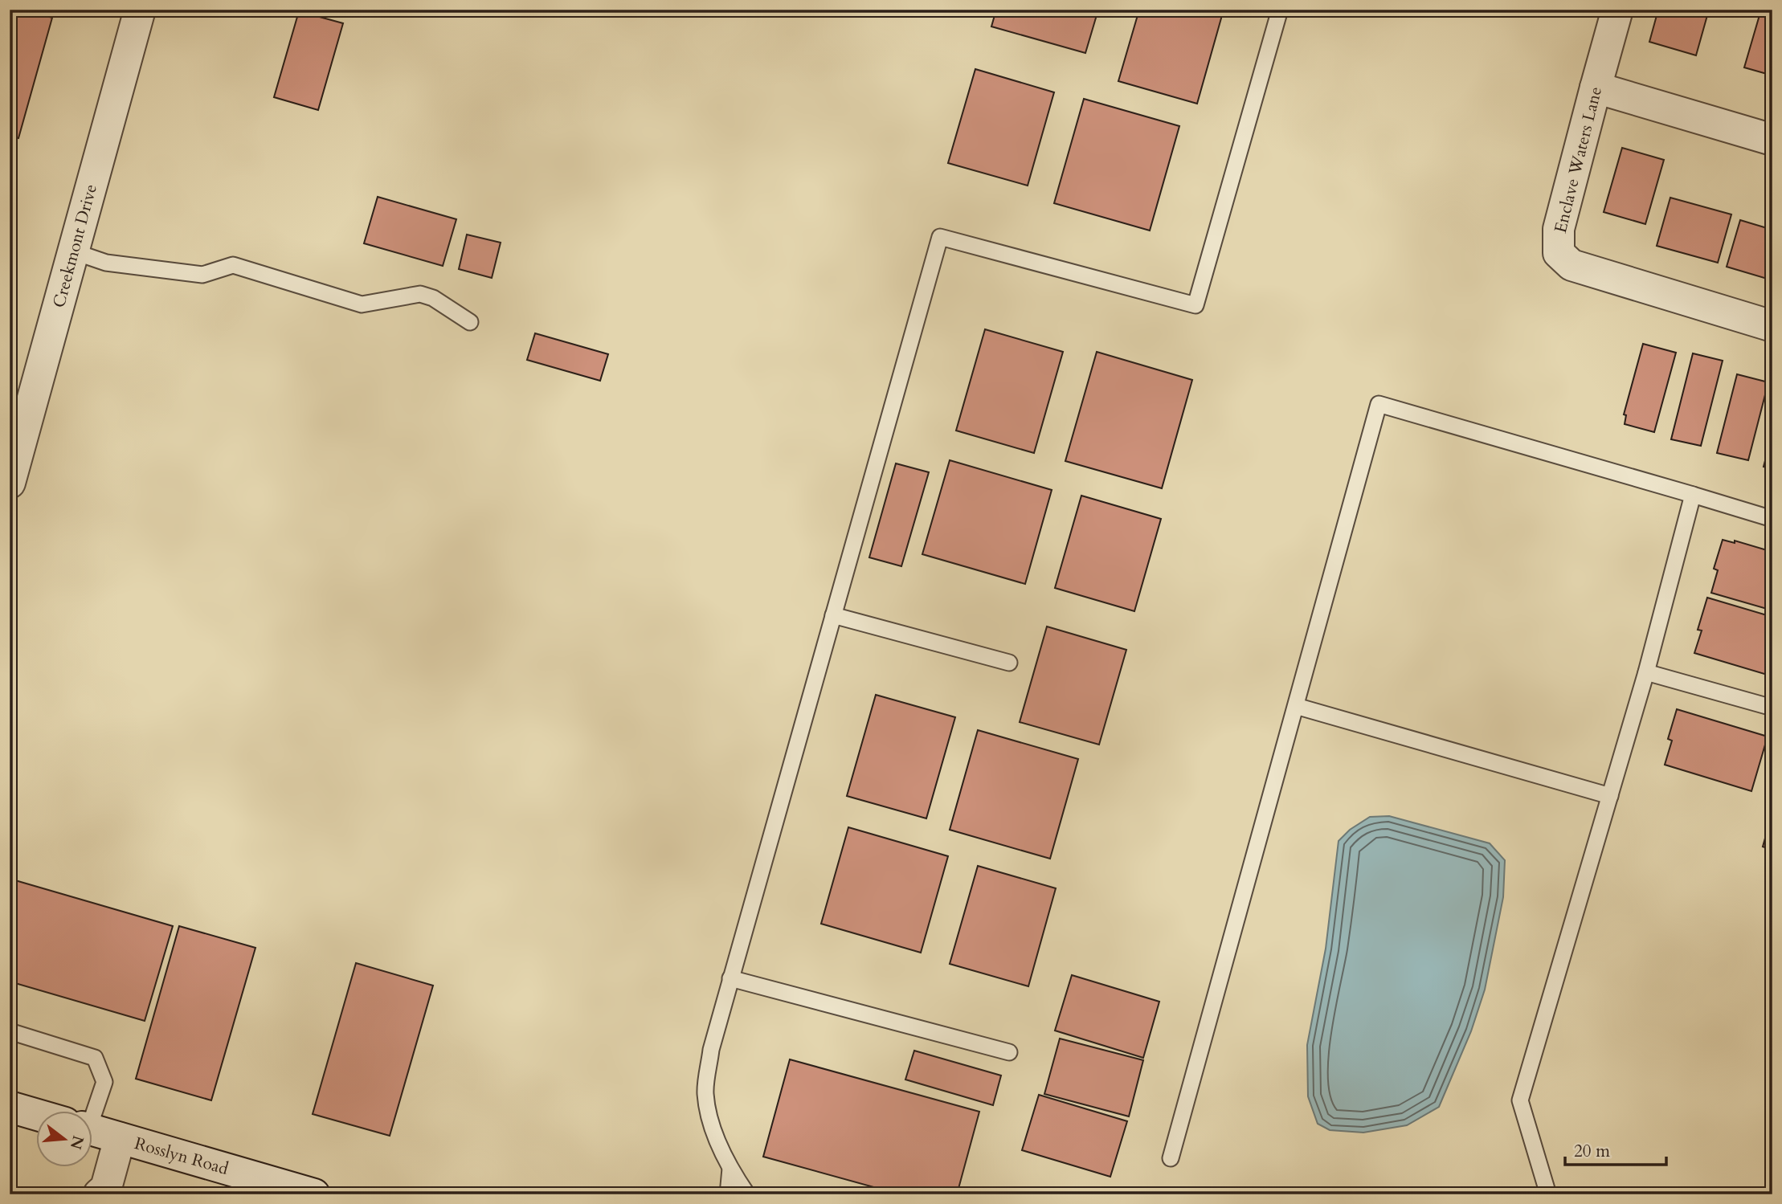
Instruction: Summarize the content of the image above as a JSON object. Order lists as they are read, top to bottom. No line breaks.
{"streets":{"street":["Enclave Waters Lane","Creekmont Drive","Rosslyn Road"]},"scale_bar":"20 m","north":"right"}
